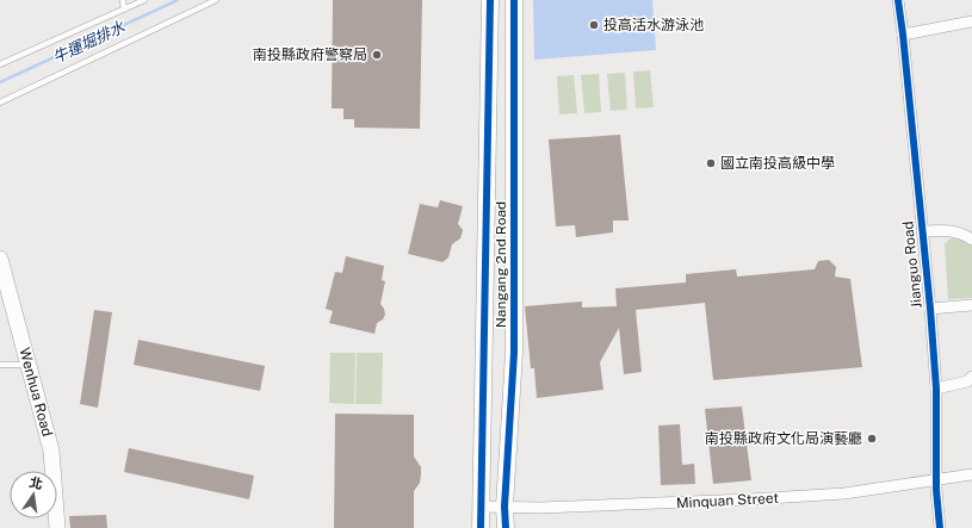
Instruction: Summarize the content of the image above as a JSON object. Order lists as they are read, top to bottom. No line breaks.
{"streets":{"main road":["Nangang 2nd Road"],"street":["Jianguo Road","Wenhua Road","Minquan Street"]},"crossings":[["Nangang 2nd Road","Minquan Street"],["Jianguo Road","Minquan Street"]],"water":["牛運堀排水"],"places":["投高活水游泳池","南投縣政府警察局","國立南投高級中學","南投縣政府文化局演藝廳"],"north":"top"}
